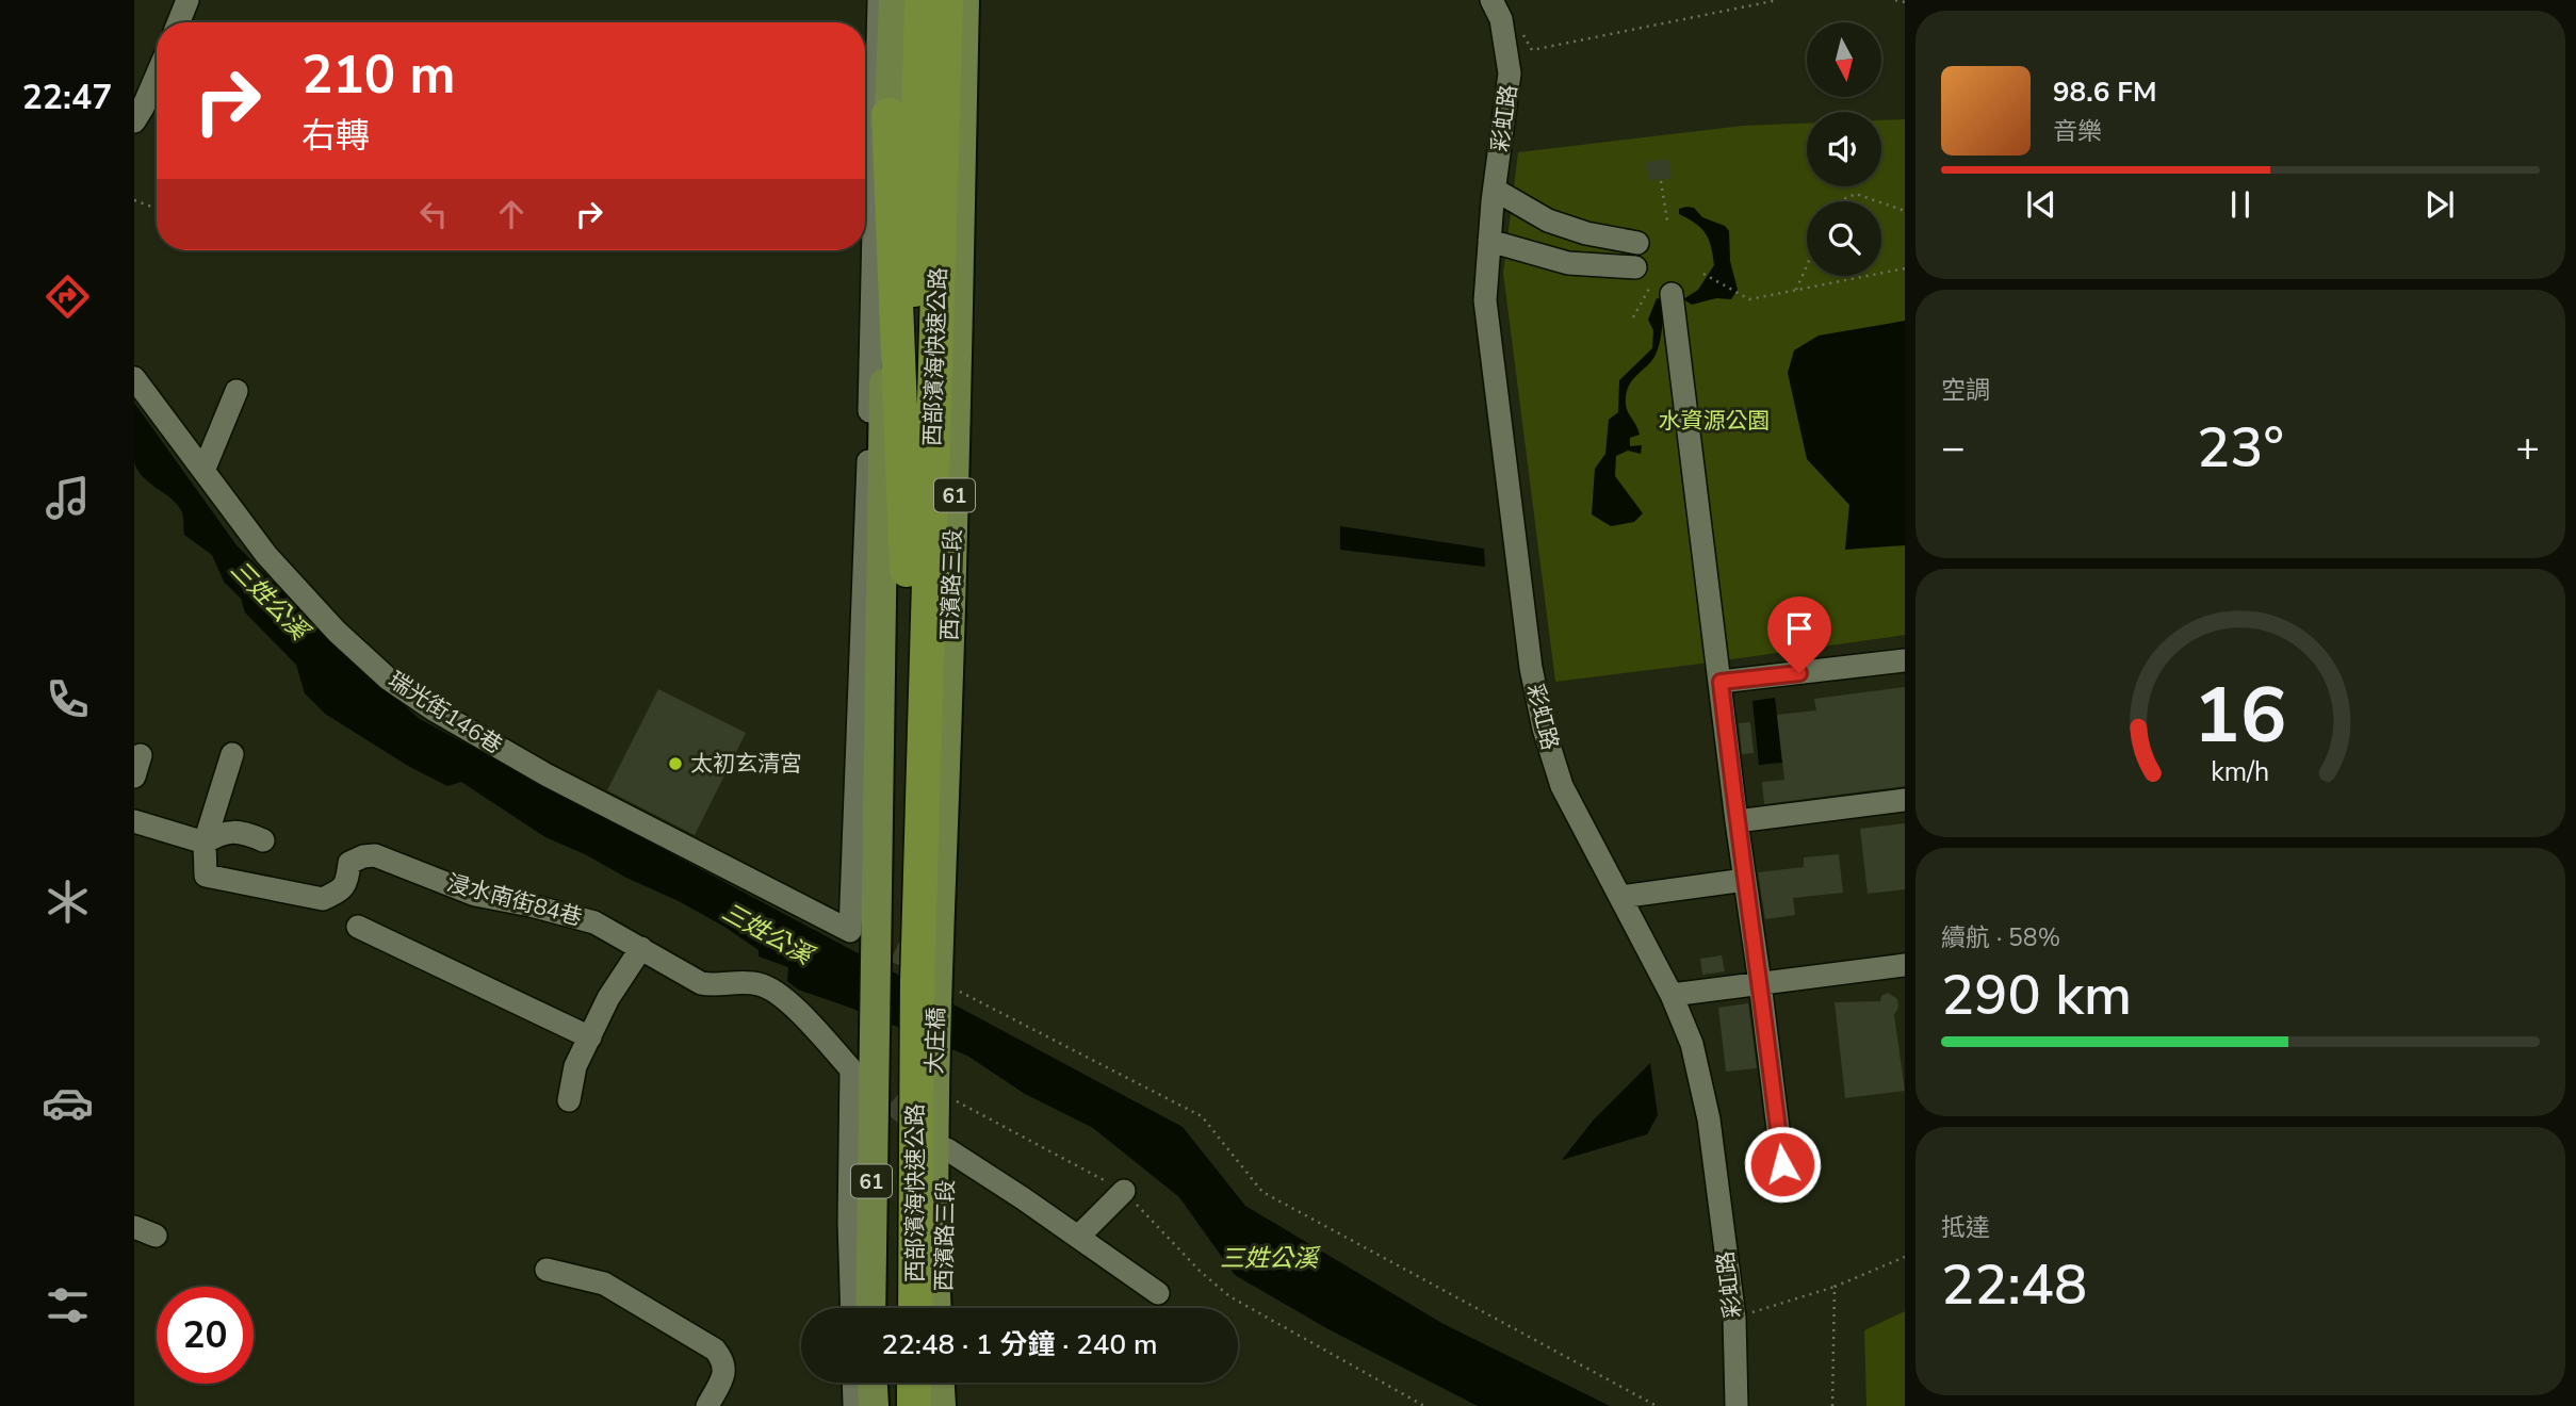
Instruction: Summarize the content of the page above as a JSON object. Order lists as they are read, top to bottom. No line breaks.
{"streets":{"highway":["西部濱海快速公路","61","大庄橋"],"main road":["西濱路三段"],"street":["彩虹路","瑞光街146巷","浸水南街84巷"]},"crossings":[["西部濱海快速公路","61"],["西部濱海快速公路","西濱路三段"],["西部濱海快速公路","大庄橋"],["61","西濱路三段"],["61","大庄橋"],["西濱路三段","大庄橋"]],"water":["三姓公溪"],"parks":["水資源公園"],"places":["太初玄清宮"],"north":"bottom","page":{"tabs":"22:47","turn":["210 m","右轉"],"song":["98.6 FM","音樂"],"tile":["空調",["續航 · 58%","290 km"],["抵達","22:48"]],"heat":["−","23°","+"],"limit":"20","trip":"22:48 · 1 分鐘 · 240 m","gauge":["16","km/h"]}}
